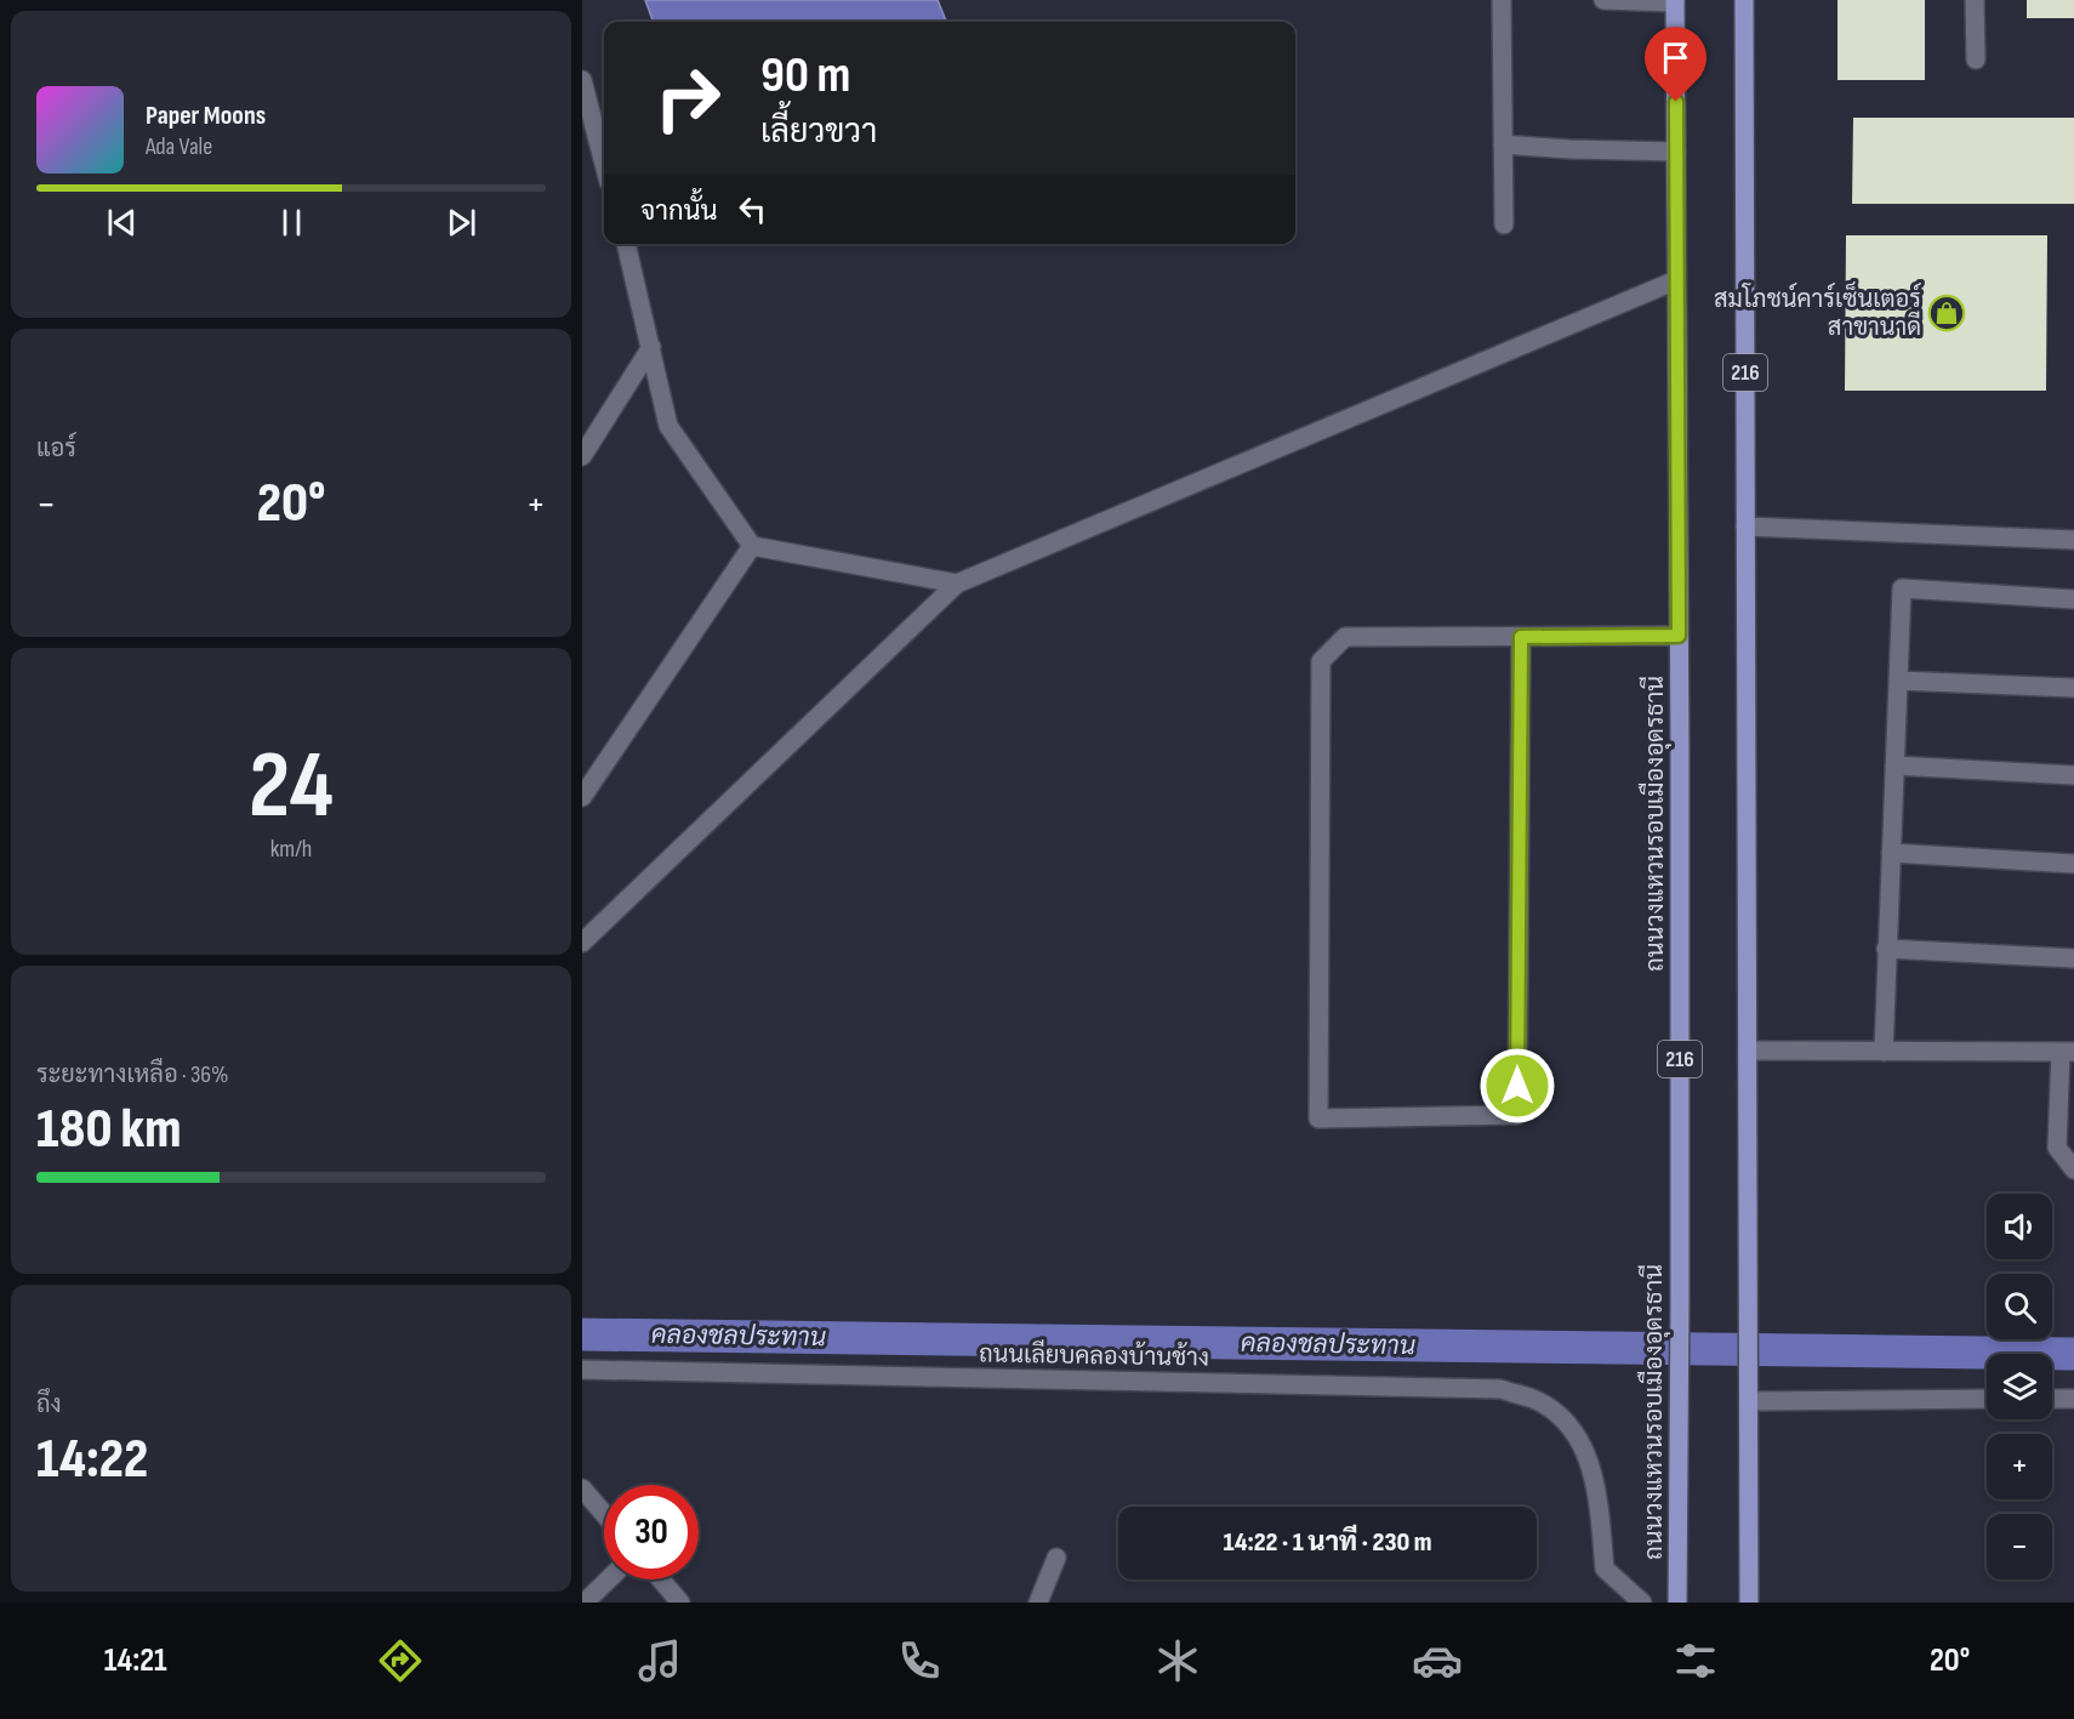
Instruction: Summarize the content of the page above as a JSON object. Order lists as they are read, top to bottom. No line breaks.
{"streets":{"main road":["216","ถนนวงแหวนรอบเมืองอุดรธานี"],"street":["ถนนเลียบคลองบ้านช้าง"]},"water":["คลองชลประทาน"],"places":{"shop":["สมโภชน์คาร์เซ็นเตอร์ สาขานาดี"]},"page":{"turn":["90 m","เลี้ยวขวา"],"song":["Paper Moons","Ada Vale"],"then":"จากนั้น","tile":["แอร์",["24","km/h"],["ระยะทางเหลือ · 36%","180 km"],["ถึง","14:22"]],"heat":["−","20°","+"],"map_buttons":["+","−"],"limit":"30","trip":"14:22 · 1 นาที · 230 m","tabs":["14:21","20°"]}}
